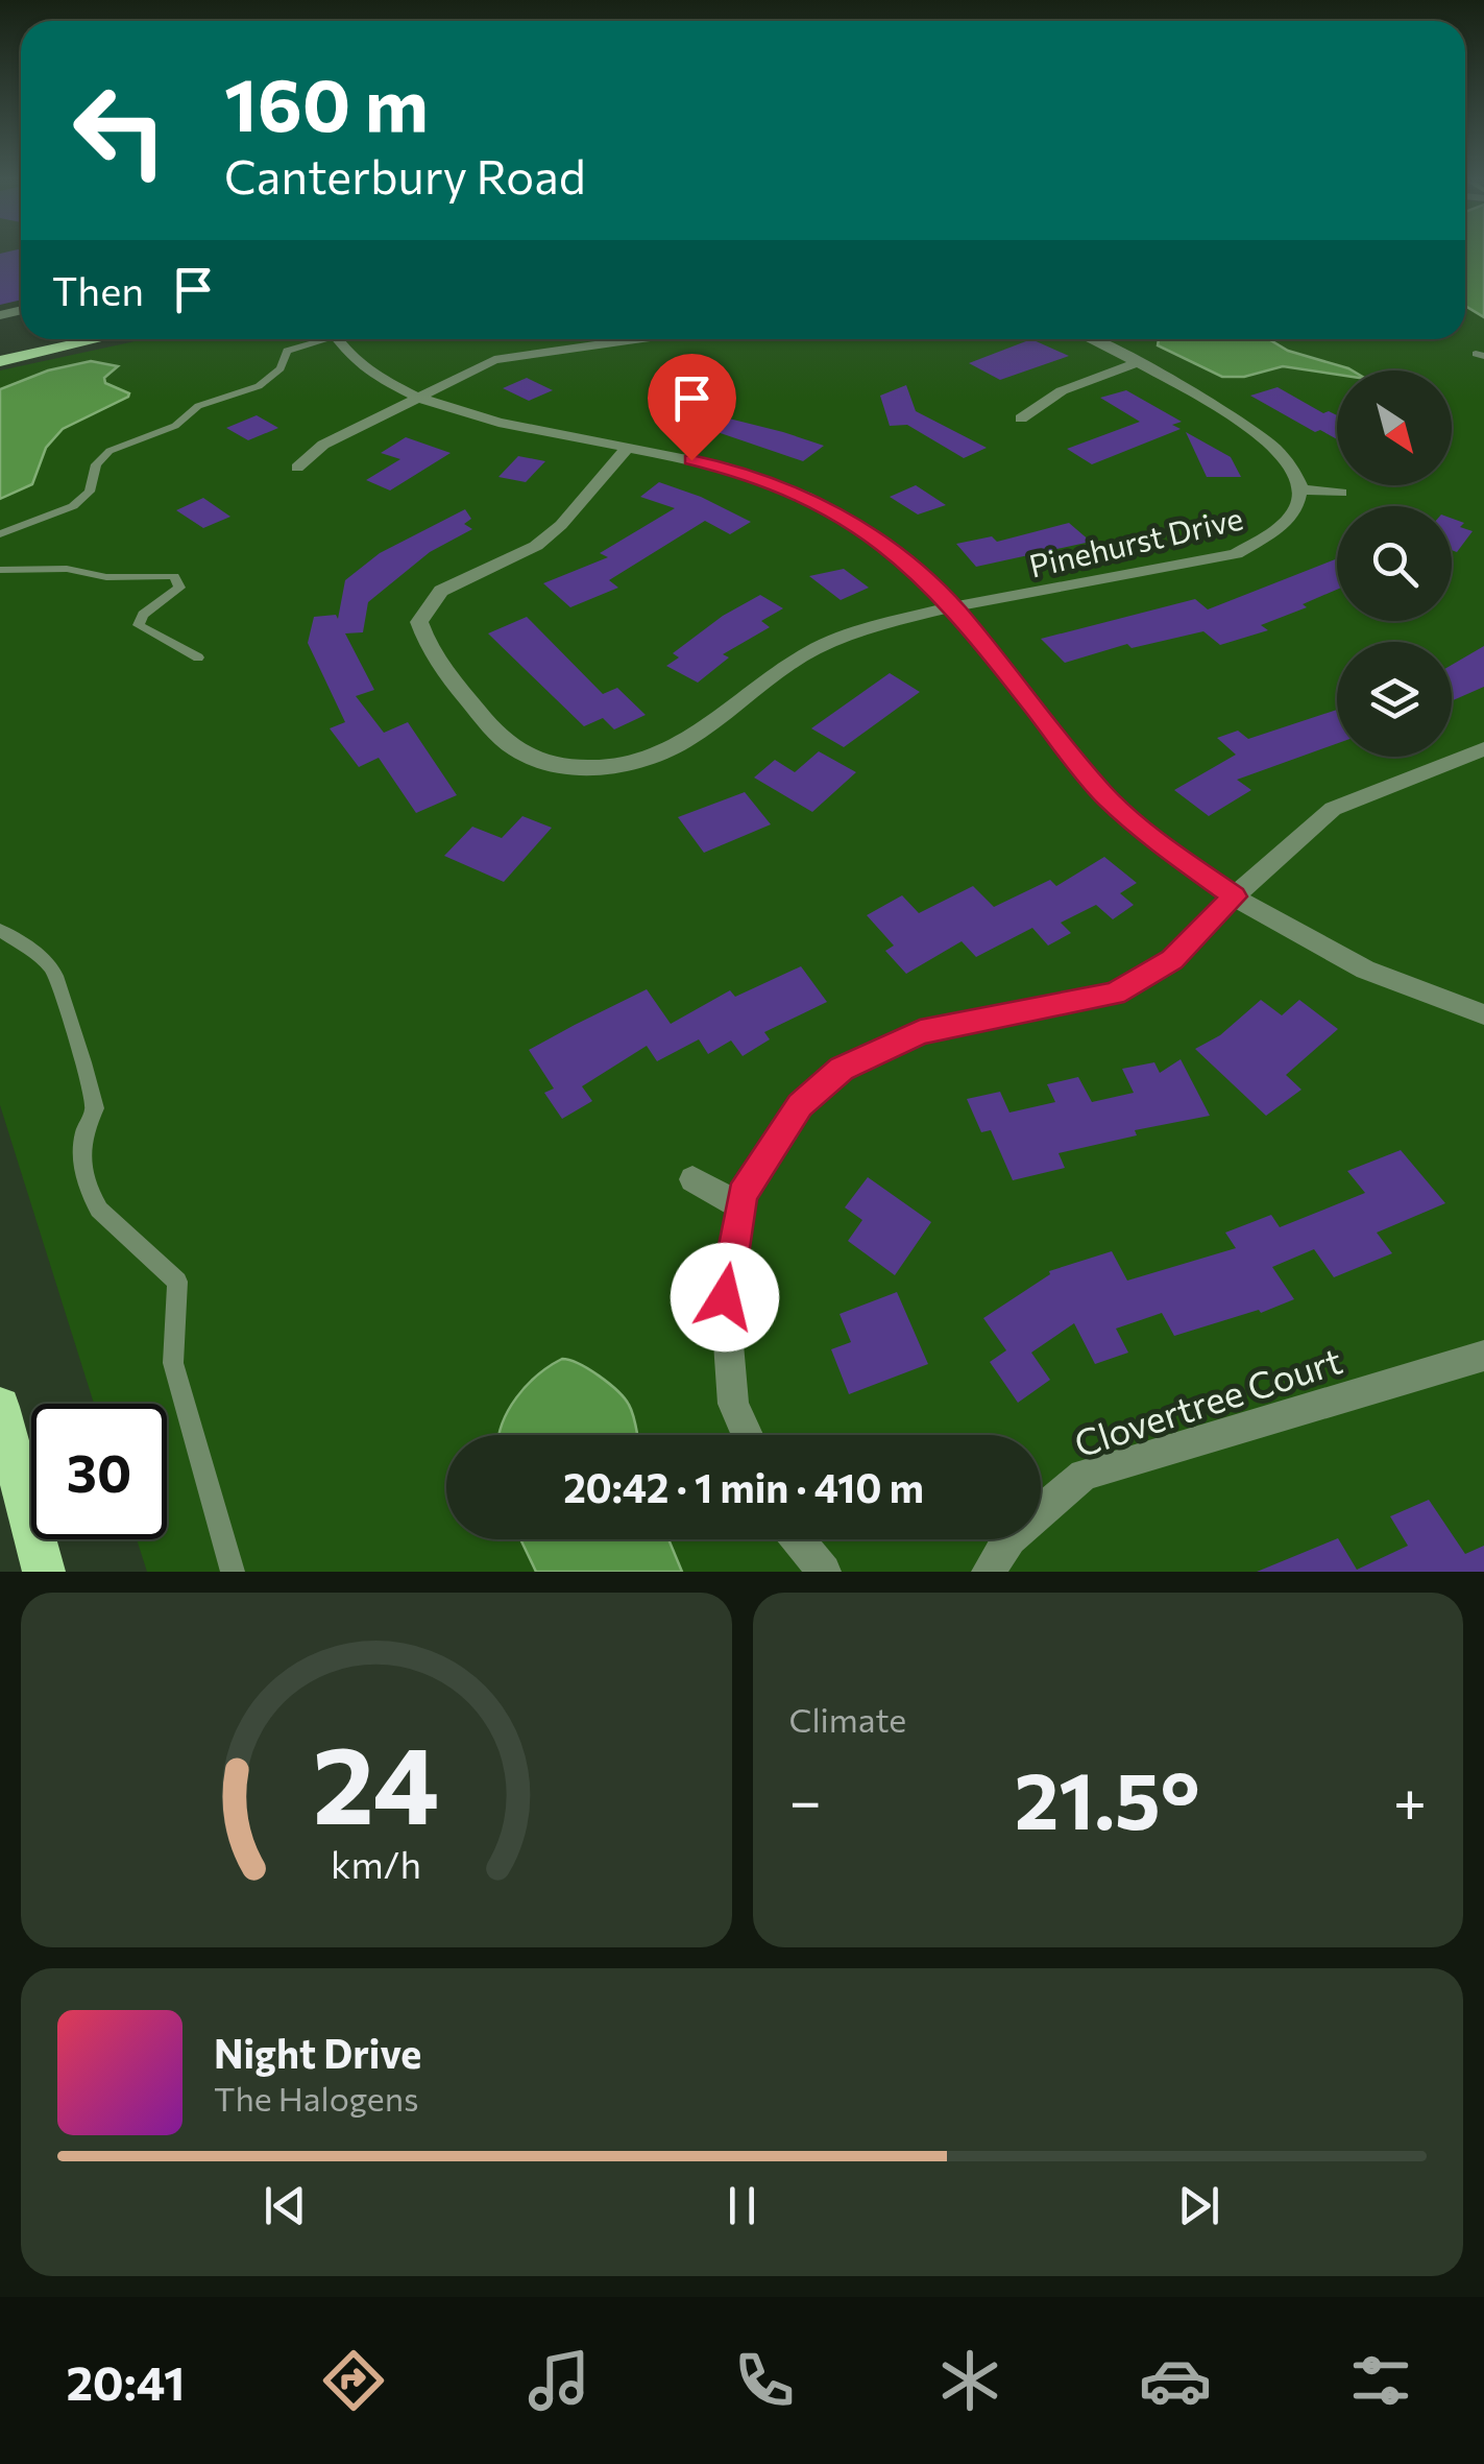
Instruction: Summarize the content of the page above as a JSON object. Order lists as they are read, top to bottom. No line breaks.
{"streets":{"street":["Pinehurst Drive","Clovertree Court"]},"north":"bottom right","page":{"turn":["160 m","Canterbury Road"],"then":"Then","limit":"30","trip":"20:42 · 1 min · 410 m","tile":"Climate","heat":["−","21.5°","+"],"song":["Night Drive","The Halogens"],"tabs":"20:41","gauge":["24","km/h"]}}
